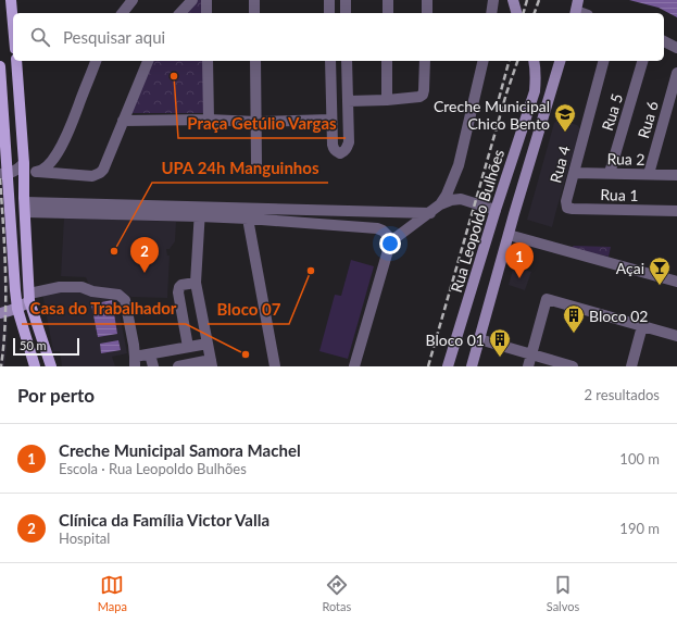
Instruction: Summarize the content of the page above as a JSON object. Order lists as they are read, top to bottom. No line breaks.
{"streets":{"main road":["Rua Leopoldo Bulhões"],"street":["Rua 5","Rua 6","Rua 2","Rua 4","Rua 1"]},"crossings":[["Rua 5","Rua 2"],["Rua 6","Rua 2"],["Rua 2","Rua 4"],["Rua 4","Rua 1"]],"places":{"other":["Praça Getúlio Vargas","UPA 24h Manguinhos","Bloco 07","Casa do Trabalhador"],"school or university":["Creche Municipal Chico Bento"],"bar":["Açai"],"building":["Bloco 02","Bloco 01"]},"scale_bar":"50 m","page":{"search":"Pesquisar aqui","pins":["2","1"],"scale":"50 m","heading":["Por perto","2 resultados"],"list":[{"mark":"1","name":"Creche Municipal Samora Machel","note":"Escola · Rua Leopoldo Bulhões","value":"100 m"},{"mark":"2","name":"Clínica da Família Victor Valla","note":"Hospital","value":"190 m"}],"nav":["Mapa","Rotas","Salvos"]}}
